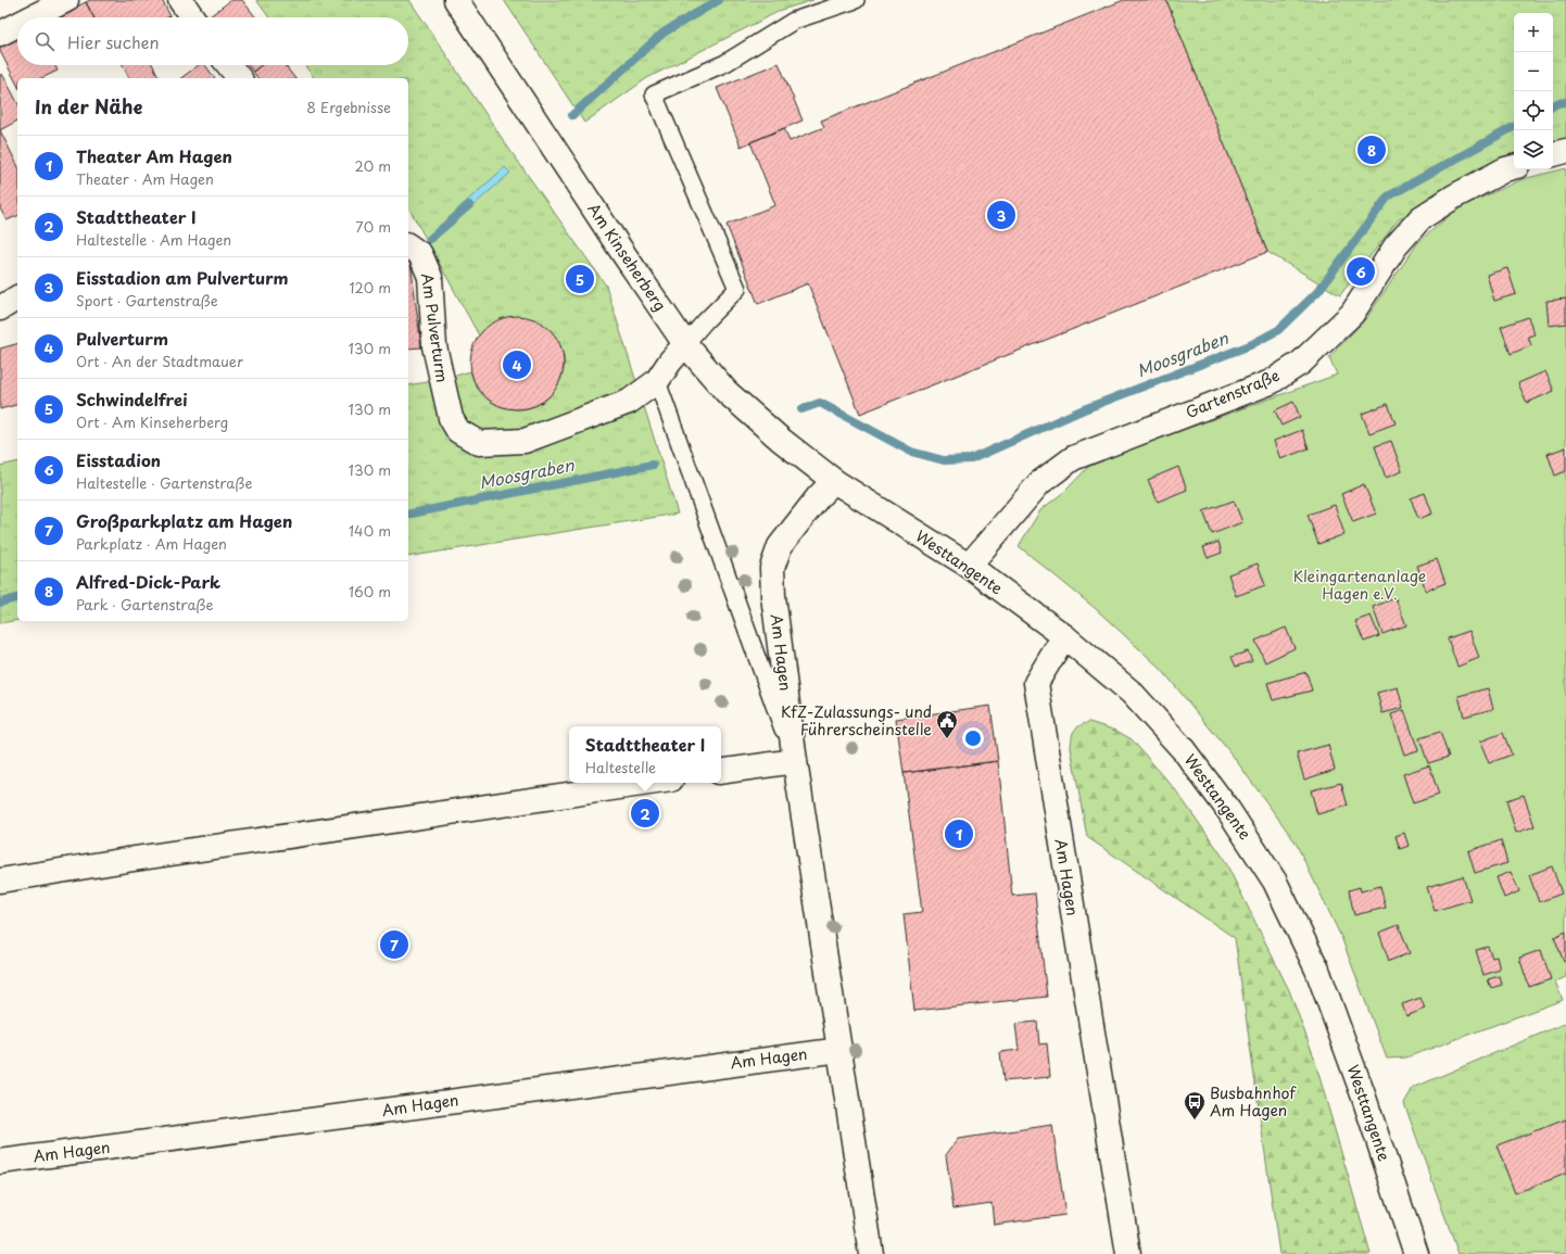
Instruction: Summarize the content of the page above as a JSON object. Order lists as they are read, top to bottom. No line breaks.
{"streets":{"street":["Am Kinseherberg","Am Pulverturm","Gartenstraße","Westtangente","Am Hagen"]},"crossings":[["Am Kinseherberg","Westtangente"],["Am Kinseherberg","Am Hagen"],["Gartenstraße","Westtangente"],["Westtangente","Am Hagen"]],"water":["Moosgraben"],"parks":["Kleingartenanlage Hagen e.V."],"places":{"public building":["KfZ-Zulassungs- und Führerscheinstelle"],"bus stop":["Busbahnhof Am Hagen"]},"page":{"map_buttons":["+","−"],"search":"Hier suchen","heading":["In der Nähe","8 Ergebnisse"],"pins":["8","3","6","5","4","2","1","7"],"list":[{"mark":"1","name":"Theater Am Hagen","note":"Theater · Am Hagen","value":"20 m"},{"mark":"2","name":"Stadttheater I","note":"Haltestelle · Am Hagen","value":"70 m"},{"mark":"3","name":"Eisstadion am Pulverturm","note":"Sport · Gartenstraße","value":"120 m"},{"mark":"4","name":"Pulverturm","note":"Ort · An der Stadtmauer","value":"130 m"},{"mark":"5","name":"Schwindelfrei","note":"Ort · Am Kinseherberg","value":"130 m"},{"mark":"6","name":"Eisstadion","note":"Haltestelle · Gartenstraße","value":"130 m"},{"mark":"7","name":"Großparkplatz am Hagen","note":"Parkplatz · Am Hagen","value":"140 m"},{"mark":"8","name":"Alfred-Dick-Park","note":"Park · Gartenstraße","value":"160 m"}],"popup":["Stadttheater I","Haltestelle"]}}
